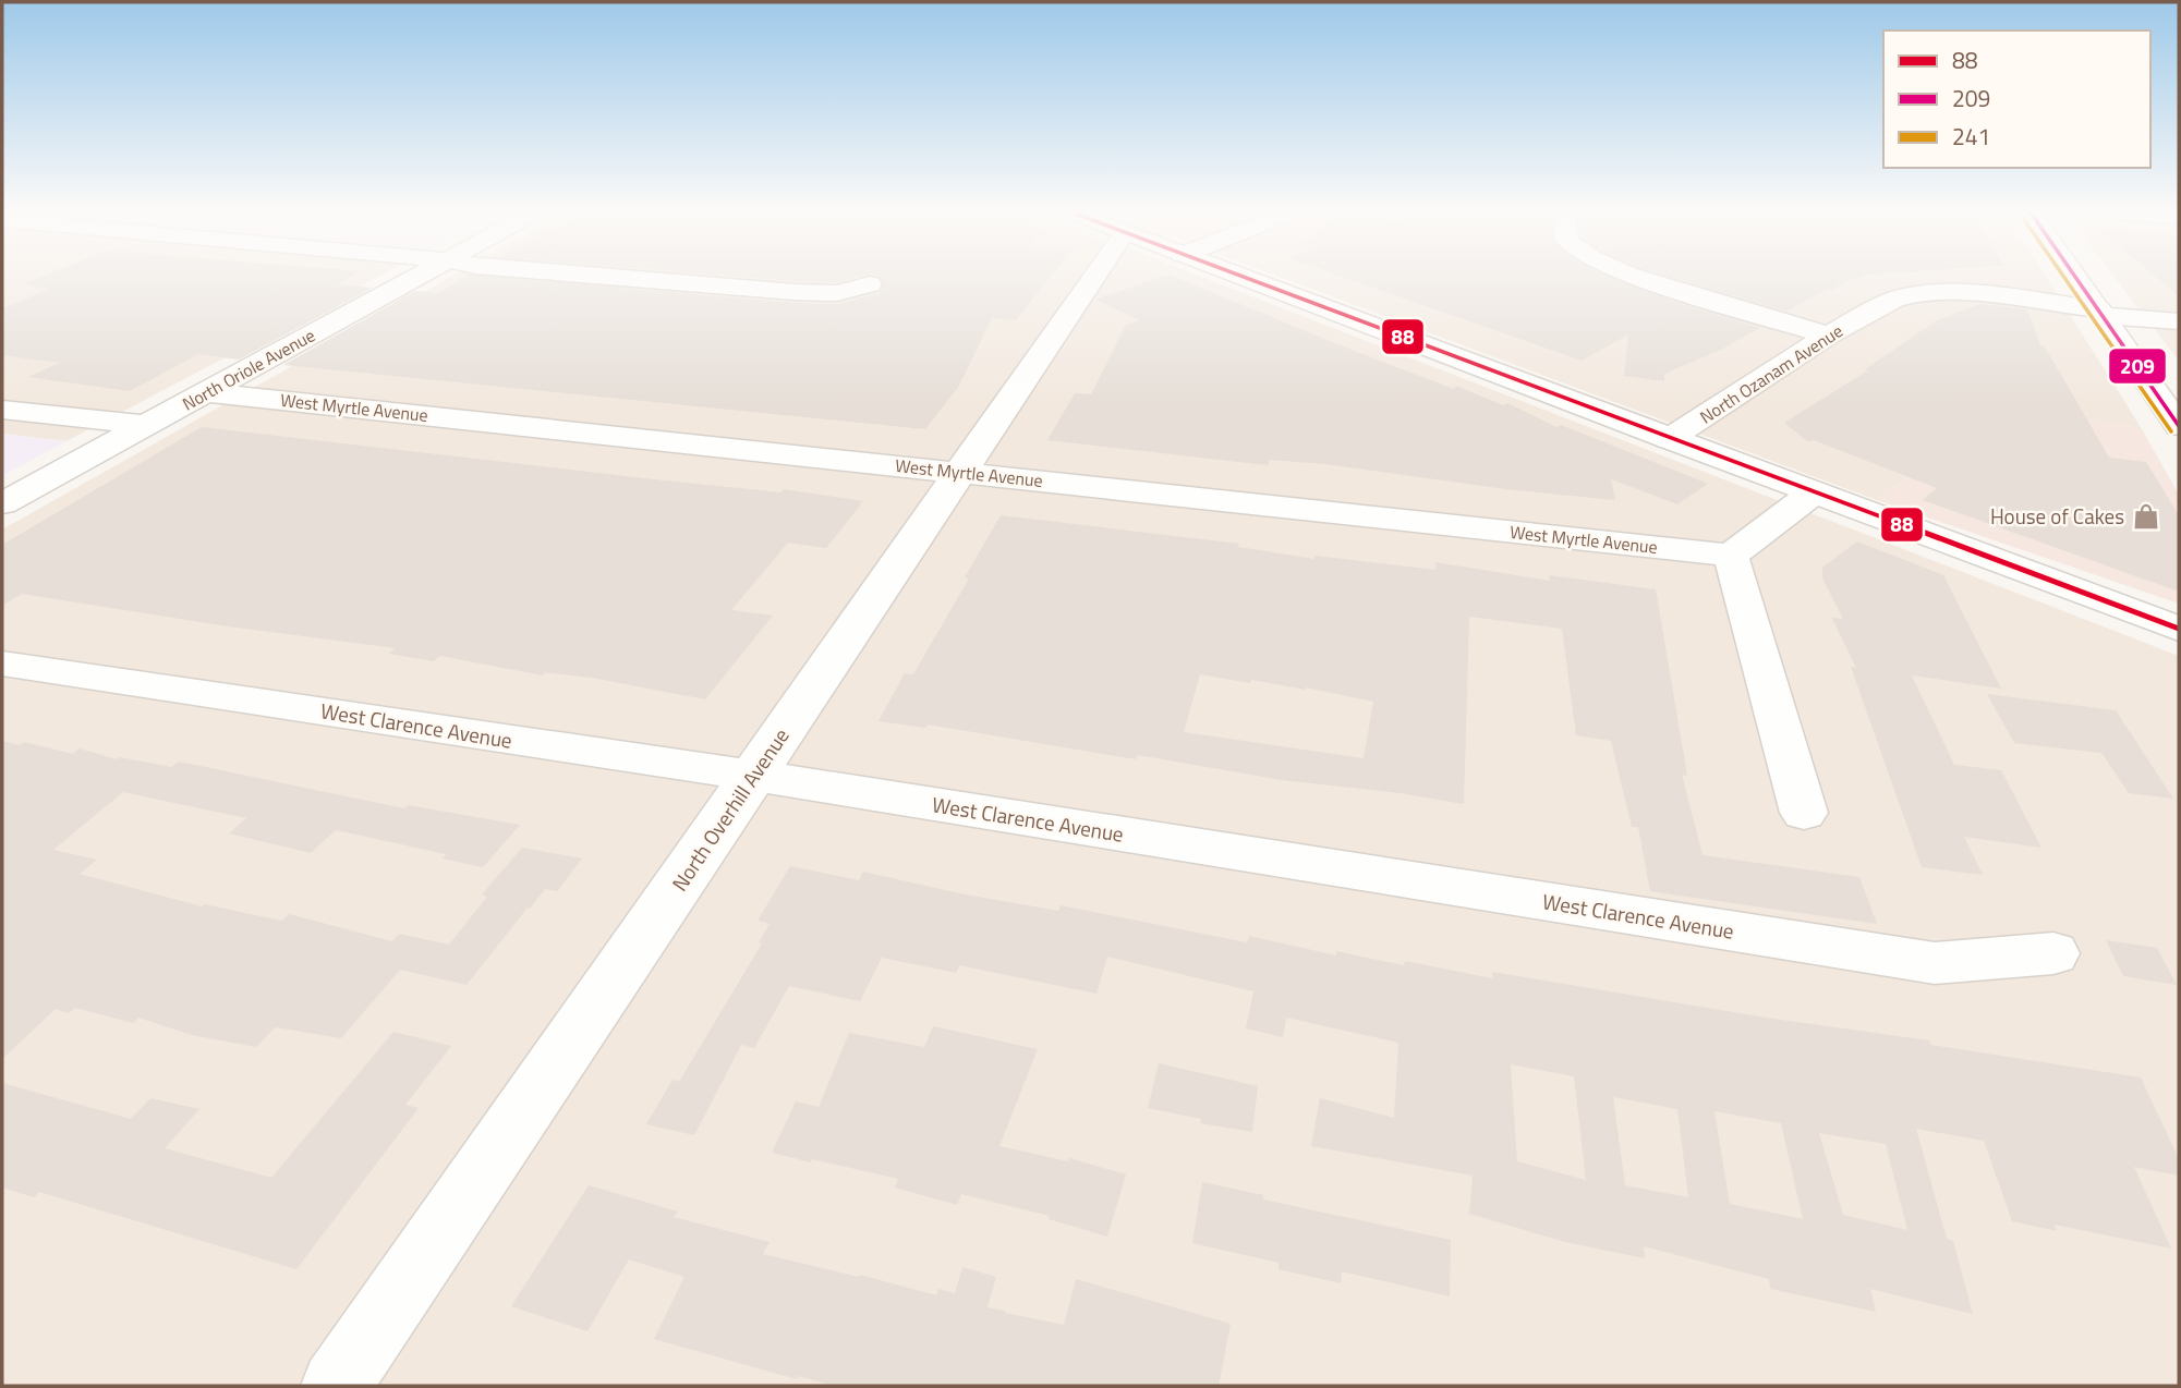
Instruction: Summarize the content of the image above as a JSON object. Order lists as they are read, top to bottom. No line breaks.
{"streets":{"street":["North Oriole Avenue","North Ozanam Avenue","West Myrtle Avenue","West Clarence Avenue","North Overhill Avenue"]},"crossings":[["North Oriole Avenue","West Myrtle Avenue"],["West Myrtle Avenue","North Overhill Avenue"],["West Clarence Avenue","North Overhill Avenue"]],"places":{"shop":["House of Cakes"]},"lines":["transit line 88","transit line 209","transit line 241"],"legend":["88","209","241"]}
